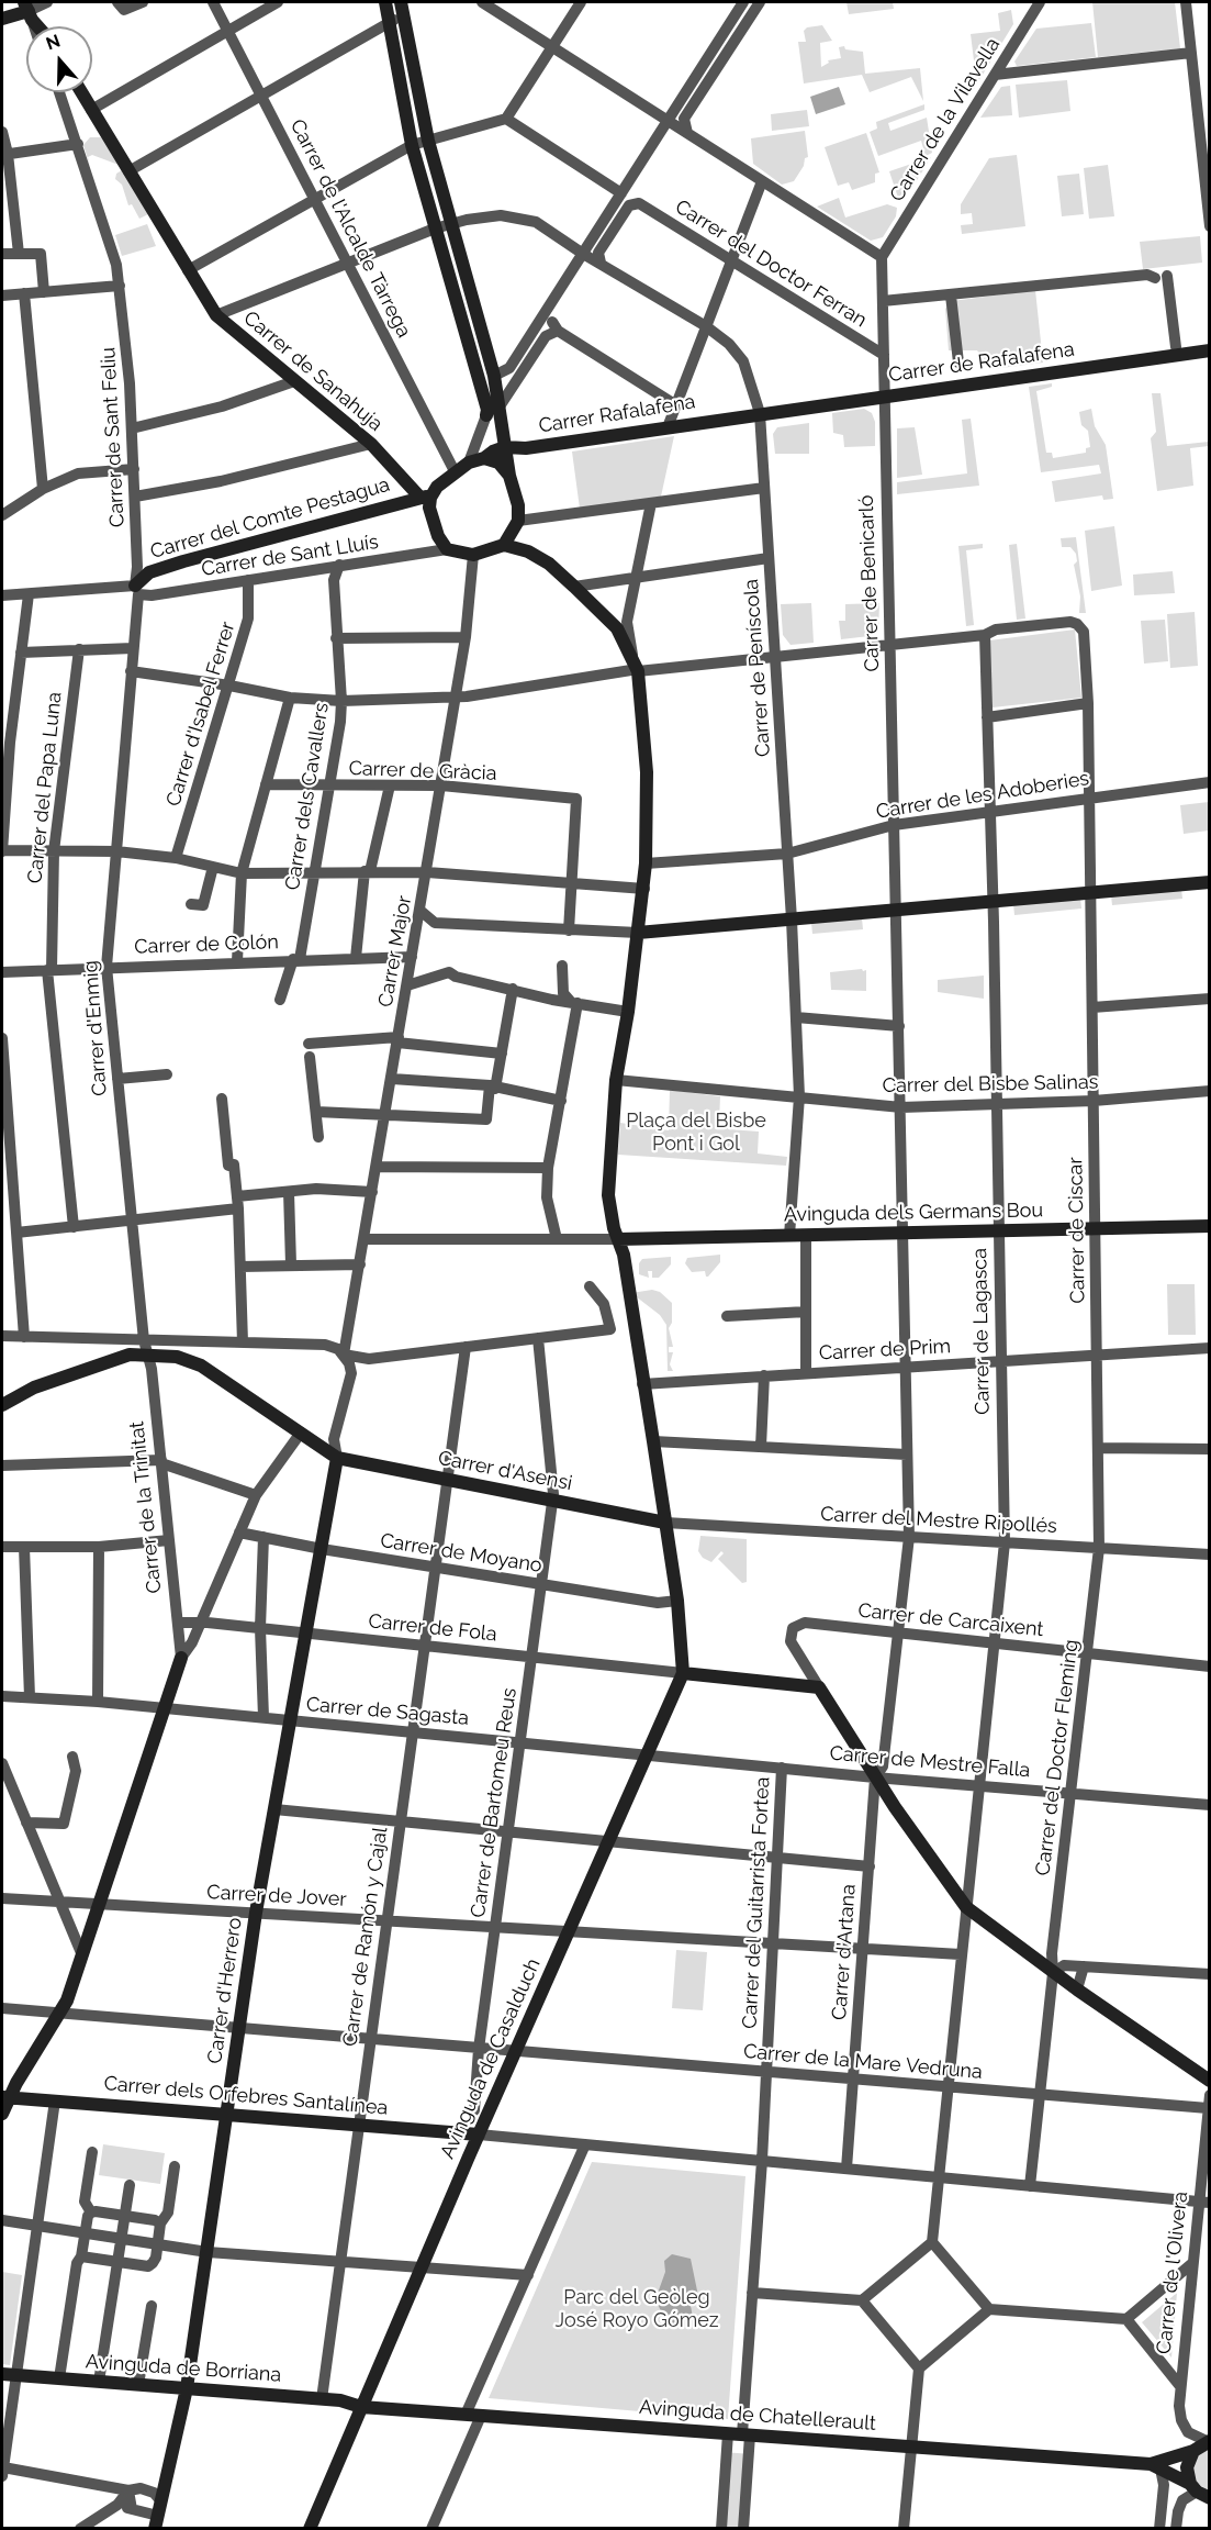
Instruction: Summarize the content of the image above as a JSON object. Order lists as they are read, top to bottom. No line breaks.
{"streets":{"street":["Carrer de la Vilavella","Carrer de l'Alcalde Tàrrega","Carrer del Doctor Ferran","Carrer de Rafalafena","Carrer de Sanahuja","Carrer Rafalafena","Carrer de Sant Feliu","Carrer del Comte Pestagua","Carrer de Sant Lluís","Carrer de Benicarló","Carrer de Peníscola","Carrer d'Isabel Ferrer","Carrer de Gràcia","Carrer del Papa Luna","Carrer de les Adoberies","Carrer dels Cavallers","Carrer de Colón","Carrer Major","Carrer d'Enmig","Carrer del Bisbe Salinas","Avinguda dels Germans Bou","Carrer de Ciscar","Carrer de Lagasca","Carrer de Prim","Carrer d'Asensi","Carrer de la Trinitat","Carrer del Mestre Ripollés","Carrer de Moyano","Carrer de Carcaixent","Carrer de Fola","Carrer de Sagasta","Carrer del Doctor Fleming","Carrer de Mestre Falla","Carrer de Bartomeu Reus","Carrer de Jover","Carrer del Guitarrista Fortea","Carrer de Ramón y Cajal","Carrer d'Artana","Carrer d'Herrero","Avinguda de Casalduch","Carrer de la Mare Vedruna","Carrer dels Orfebres Santalínea","Carrer de l'Olivera","Avinguda de Borriana","Avinguda de Chatellerault"]},"crossings":[["Carrer de la Vilavella","Carrer de Benicarló"],["Carrer de l'Alcalde Tàrrega","Carrer de Sanahuja"],["Carrer de l'Alcalde Tàrrega","Carrer Rafalafena"],["Carrer de l'Alcalde Tàrrega","Carrer del Comte Pestagua"],["Carrer de l'Alcalde Tàrrega","Carrer de Sant Lluís"],["Carrer de l'Alcalde Tàrrega","Carrer de Peníscola"],["Carrer de l'Alcalde Tàrrega","Carrer Major"],["Carrer del Doctor Ferran","Carrer de Benicarló"],["Carrer del Doctor Ferran","Carrer de Peníscola"],["Carrer de Rafalafena","Carrer Rafalafena"],["Carrer de Rafalafena","Carrer de Benicarló"],["Carrer de Rafalafena","Carrer de Peníscola"],["Carrer de Sanahuja","Carrer Rafalafena"],["Carrer de Sanahuja","Carrer del Comte Pestagua"],["Carrer de Sanahuja","Carrer de Sant Lluís"],["Carrer de Sanahuja","Carrer de Peníscola"],["Carrer de Sanahuja","Carrer Major"],["Carrer Rafalafena","Carrer del Comte Pestagua"],["Carrer Rafalafena","Carrer de Sant Lluís"],["Carrer Rafalafena","Carrer de Peníscola"],["Carrer Rafalafena","Carrer Major"],["Carrer de Sant Feliu","Carrer del Comte Pestagua"],["Carrer de Sant Feliu","Carrer de Sant Lluís"],["Carrer de Sant Feliu","Carrer d'Enmig"],["Carrer del Comte Pestagua","Carrer de Sant Lluís"],["Carrer del Comte Pestagua","Carrer Major"],["Carrer del Comte Pestagua","Carrer d'Enmig"],["Carrer de Sant Lluís","Carrer d'Isabel Ferrer"],["Carrer de Sant Lluís","Carrer dels Cavallers"],["Carrer de Sant Lluís","Carrer Major"],["Carrer de Sant Lluís","Carrer d'Enmig"],["Carrer de Benicarló","Carrer de les Adoberies"],["Carrer de Benicarló","Carrer del Bisbe Salinas"],["Carrer de Benicarló","Avinguda dels Germans Bou"],["Carrer de Benicarló","Carrer de Prim"],["Carrer de Benicarló","Carrer d'Artana"],["Carrer de Peníscola","Carrer de les Adoberies"],["Carrer de Peníscola","Carrer del Bisbe Salinas"],["Carrer de Peníscola","Avinguda dels Germans Bou"],["Carrer de Gràcia","Carrer dels Cavallers"],["Carrer de Gràcia","Carrer Major"],["Carrer del Papa Luna","Carrer de Colón"],["Carrer de les Adoberies","Carrer de Ciscar"],["Carrer de les Adoberies","Carrer de Lagasca"],["Carrer de les Adoberies","Avinguda de Casalduch"],["Carrer dels Cavallers","Carrer de Colón"],["Carrer de Colón","Carrer Major"],["Carrer de Colón","Carrer d'Enmig"],["Carrer Major","Carrer d'Asensi"],["Carrer Major","Carrer d'Herrero"],["Carrer d'Enmig","Carrer de la Trinitat"],["Carrer del Bisbe Salinas","Carrer de Ciscar"],["Carrer del Bisbe Salinas","Carrer de Lagasca"],["Carrer del Bisbe Salinas","Avinguda de Casalduch"],["Avinguda dels Germans Bou","Carrer de Ciscar"],["Avinguda dels Germans Bou","Carrer de Lagasca"],["Avinguda dels Germans Bou","Avinguda de Casalduch"],["Carrer de Ciscar","Carrer de Lagasca"],["Carrer de Ciscar","Carrer de Prim"],["Carrer de Ciscar","Carrer del Mestre Ripollés"],["Carrer de Ciscar","Carrer del Doctor Fleming"],["Carrer de Lagasca","Carrer de Prim"],["Carrer de Lagasca","Carrer del Mestre Ripollés"],["Carrer de Lagasca","Carrer de Carcaixent"],["Carrer de Lagasca","Carrer de Mestre Falla"],["Carrer de Lagasca","Carrer de Jover"],["Carrer de Lagasca","Carrer de la Mare Vedruna"],["Carrer de Prim","Carrer d'Artana"],["Carrer de Prim","Avinguda de Casalduch"],["Carrer d'Asensi","Carrer del Mestre Ripollés"],["Carrer d'Asensi","Carrer de Bartomeu Reus"],["Carrer d'Asensi","Carrer de Ramón y Cajal"],["Carrer d'Asensi","Carrer d'Herrero"],["Carrer d'Asensi","Avinguda de Casalduch"],["Carrer de la Trinitat","Carrer de Moyano"],["Carrer de la Trinitat","Carrer de Fola"],["Carrer de la Trinitat","Carrer de Sagasta"],["Carrer de la Trinitat","Carrer de Jover"],["Carrer de la Trinitat","Carrer de la Mare Vedruna"],["Carrer de la Trinitat","Carrer dels Orfebres Santalínea"],["Carrer del Mestre Ripollés","Carrer del Doctor Fleming"],["Carrer del Mestre Ripollés","Carrer d'Artana"],["Carrer del Mestre Ripollés","Avinguda de Casalduch"],["Carrer de Moyano","Carrer de Bartomeu Reus"],["Carrer de Moyano","Carrer de Ramón y Cajal"],["Carrer de Moyano","Carrer d'Herrero"],["Carrer de Moyano","Avinguda de Casalduch"],["Carrer de Carcaixent","Carrer del Doctor Fleming"],["Carrer de Carcaixent","Carrer d'Artana"],["Carrer de Fola","Carrer de Bartomeu Reus"],["Carrer de Fola","Carrer de Ramón y Cajal"],["Carrer de Fola","Carrer d'Herrero"],["Carrer de Fola","Avinguda de Casalduch"],["Carrer de Sagasta","Carrer de Mestre Falla"],["Carrer de Sagasta","Carrer de Bartomeu Reus"],["Carrer de Sagasta","Carrer de Ramón y Cajal"],["Carrer de Sagasta","Carrer d'Herrero"],["Carrer de Sagasta","Avinguda de Casalduch"],["Carrer del Doctor Fleming","Carrer de Mestre Falla"],["Carrer del Doctor Fleming","Carrer de la Mare Vedruna"],["Carrer de Mestre Falla","Carrer del Guitarrista Fortea"],["Carrer de Mestre Falla","Carrer d'Artana"],["Carrer de Mestre Falla","Avinguda de Casalduch"],["Carrer de Bartomeu Reus","Carrer de Jover"],["Carrer de Bartomeu Reus","Carrer de la Mare Vedruna"],["Carrer de Jover","Carrer del Guitarrista Fortea"],["Carrer de Jover","Carrer de Ramón y Cajal"],["Carrer de Jover","Carrer d'Artana"],["Carrer de Jover","Carrer d'Herrero"],["Carrer de Jover","Avinguda de Casalduch"],["Carrer del Guitarrista Fortea","Carrer de la Mare Vedruna"],["Carrer del Guitarrista Fortea","Avinguda de Chatellerault"],["Carrer de Ramón y Cajal","Carrer de la Mare Vedruna"],["Carrer de Ramón y Cajal","Carrer dels Orfebres Santalínea"],["Carrer de Ramón y Cajal","Avinguda de Borriana"],["Carrer d'Artana","Carrer de la Mare Vedruna"],["Carrer d'Herrero","Carrer de la Mare Vedruna"],["Carrer d'Herrero","Carrer dels Orfebres Santalínea"],["Carrer d'Herrero","Avinguda de Borriana"],["Avinguda de Casalduch","Carrer de la Mare Vedruna"],["Avinguda de Casalduch","Carrer dels Orfebres Santalínea"],["Avinguda de Casalduch","Avinguda de Borriana"],["Avinguda de Casalduch","Avinguda de Chatellerault"],["Carrer de la Mare Vedruna","Carrer de l'Olivera"],["Carrer de l'Olivera","Avinguda de Chatellerault"],["Avinguda de Borriana","Avinguda de Chatellerault"]],"parks":["Plaça del Bisbe Pont i Gol","Parc del Geòleg José Royo Gómez"],"north":"top"}
